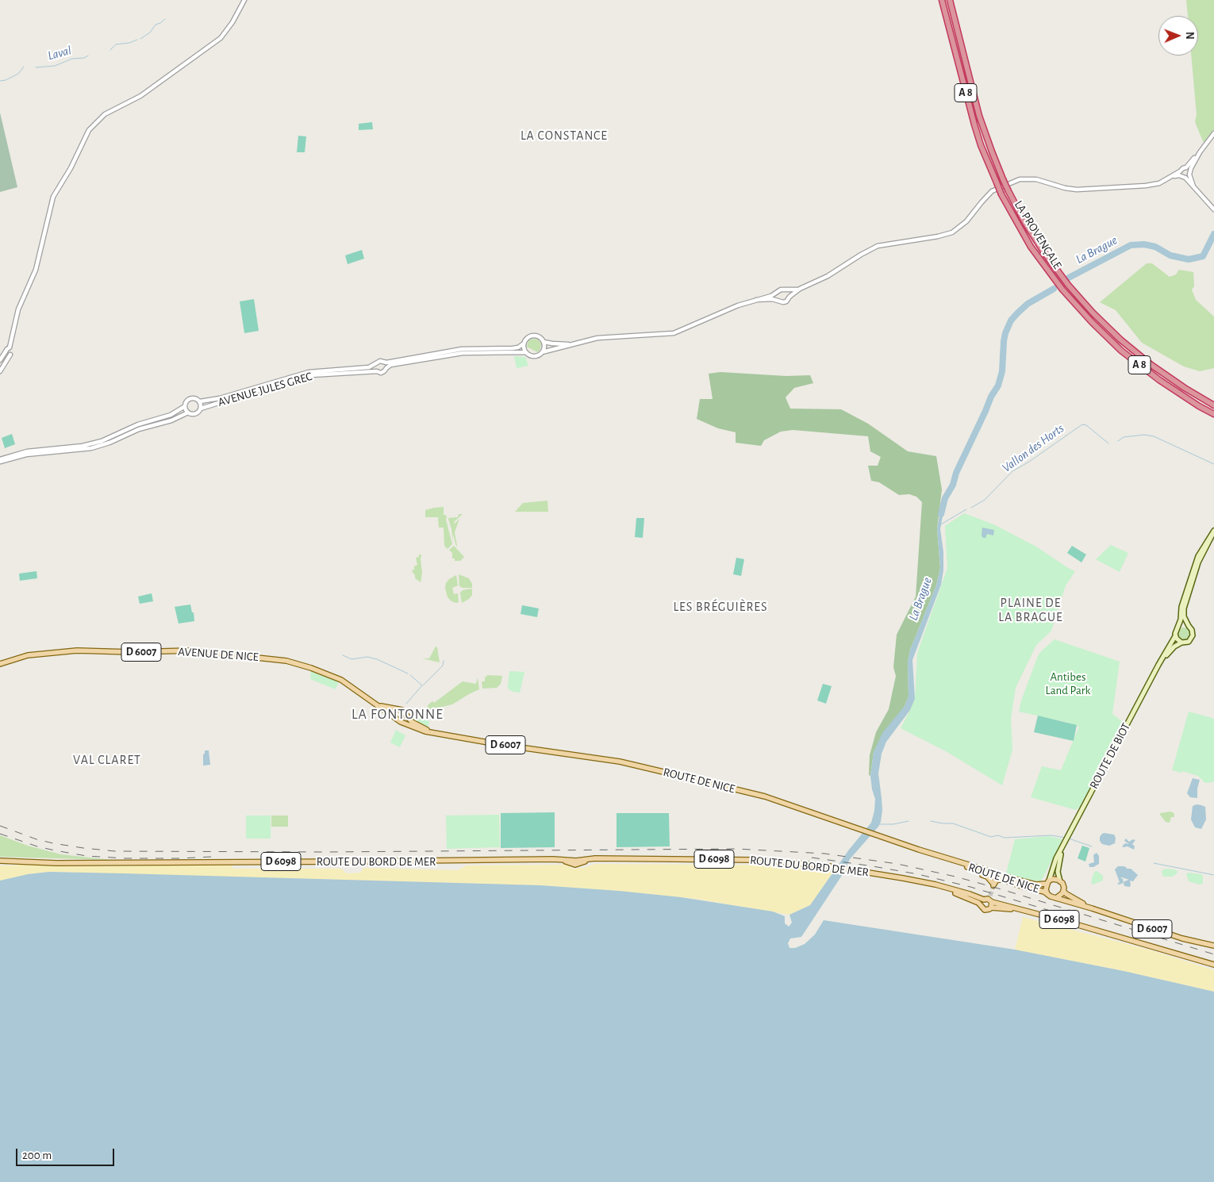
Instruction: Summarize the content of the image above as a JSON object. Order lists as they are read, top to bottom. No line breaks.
{"streets":{"highway":["A 8","LA PROVENÇALE"],"main road":["D 6007","AVENUE DE NICE","ROUTE DE BIOT","ROUTE DE NICE","D 6098","ROUTE DU BORD DE MER"],"street":["AVENUE JULES GREC"]},"crossings":[["D 6007","AVENUE DE NICE"],["D 6007","ROUTE DE NICE"],["AVENUE DE NICE","ROUTE DE NICE"]],"districts":["LA CONSTANCE","PLAINE DE LA BRAGUE","LES BRÉGUIÈRES","LA FONTONNE","VAL CLARET"],"water":["Laval","La Brague","Vallon des Horts"],"parks":["Antibes Land Park"],"scale_bar":"200 m","north":"right"}
